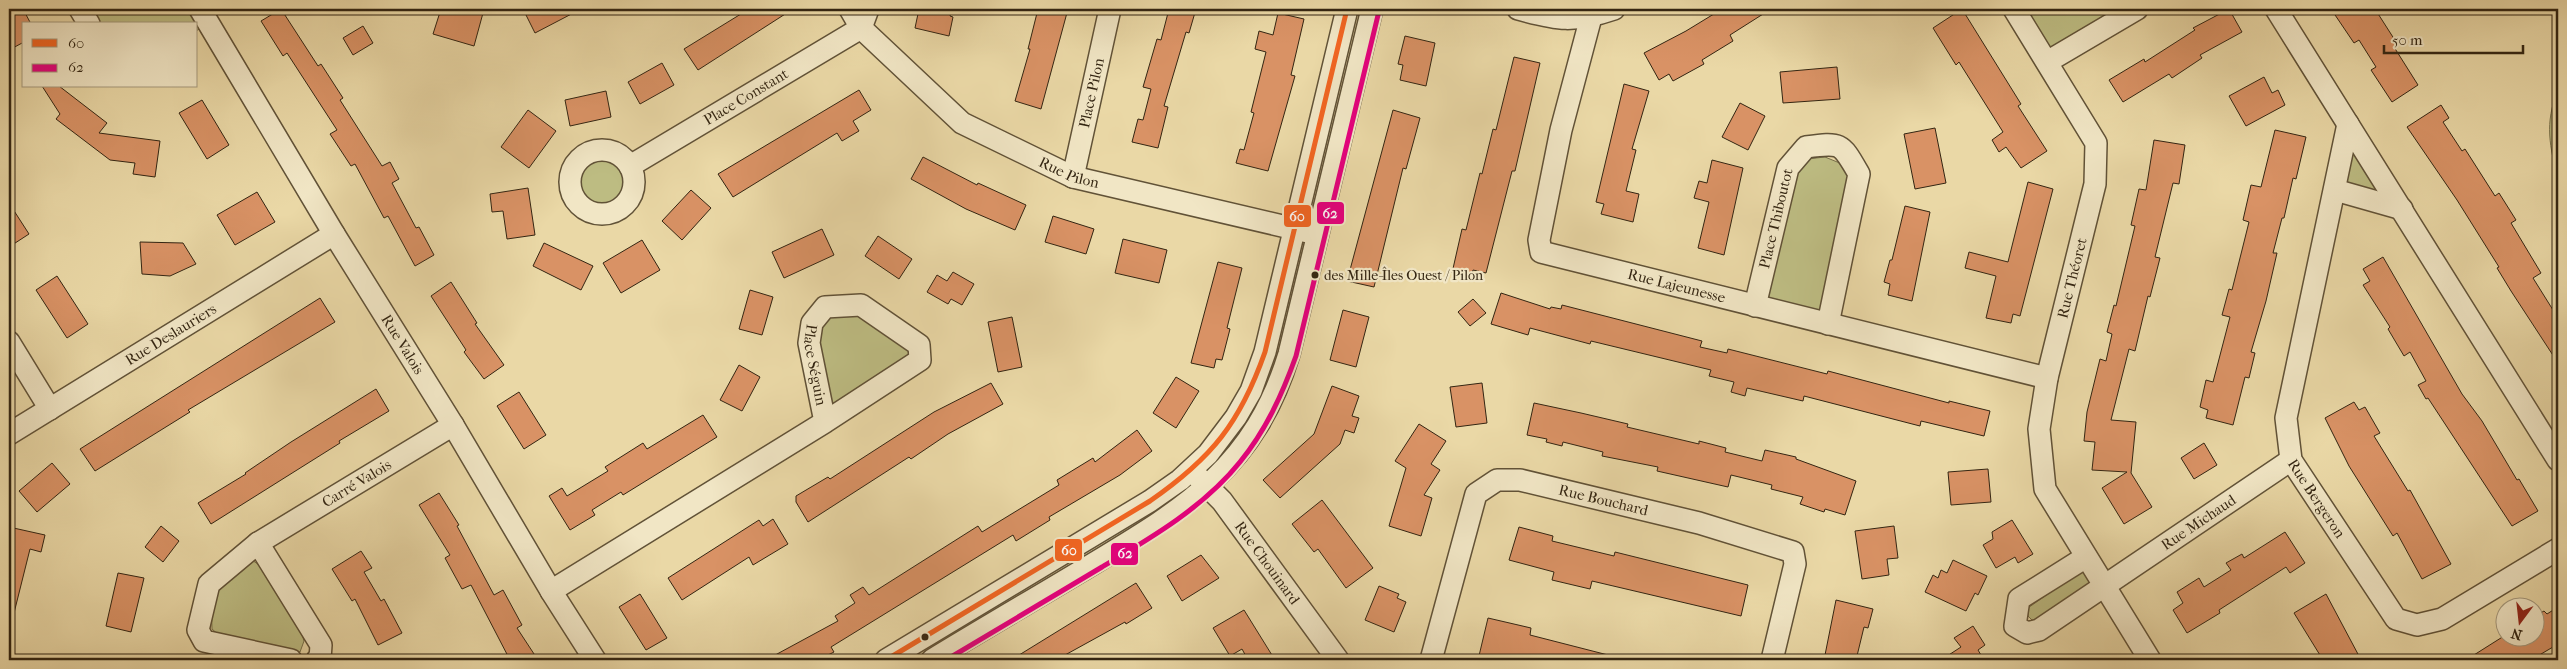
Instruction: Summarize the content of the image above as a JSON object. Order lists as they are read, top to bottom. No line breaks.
{"streets":{"street":["Place Pilon","Place Constant","Rue Pilon","Place Thiboutot","Rue Théoret","Rue Lajeunesse","Rue Deslauriers","Rue Valois","Place Séguin","Carré Valois","Rue Bergeron","Rue Bouchard","Rue Michaud","Rue Chouinard"]},"crossings":[["Place Pilon","Rue Pilon"],["Place Constant","Rue Pilon"],["Place Thiboutot","Rue Lajeunesse"],["Rue Théoret","Rue Lajeunesse"],["Rue Théoret","Rue Michaud"],["Rue Deslauriers","Rue Valois"],["Rue Valois","Place Séguin"],["Rue Valois","Carré Valois"],["Rue Bergeron","Rue Michaud"]],"places":["des Mille-Îles Ouest / Pilon"],"lines":["transit line 60","transit line 62"],"legend":["60","62"],"scale_bar":"50 m","north":"bottom"}
